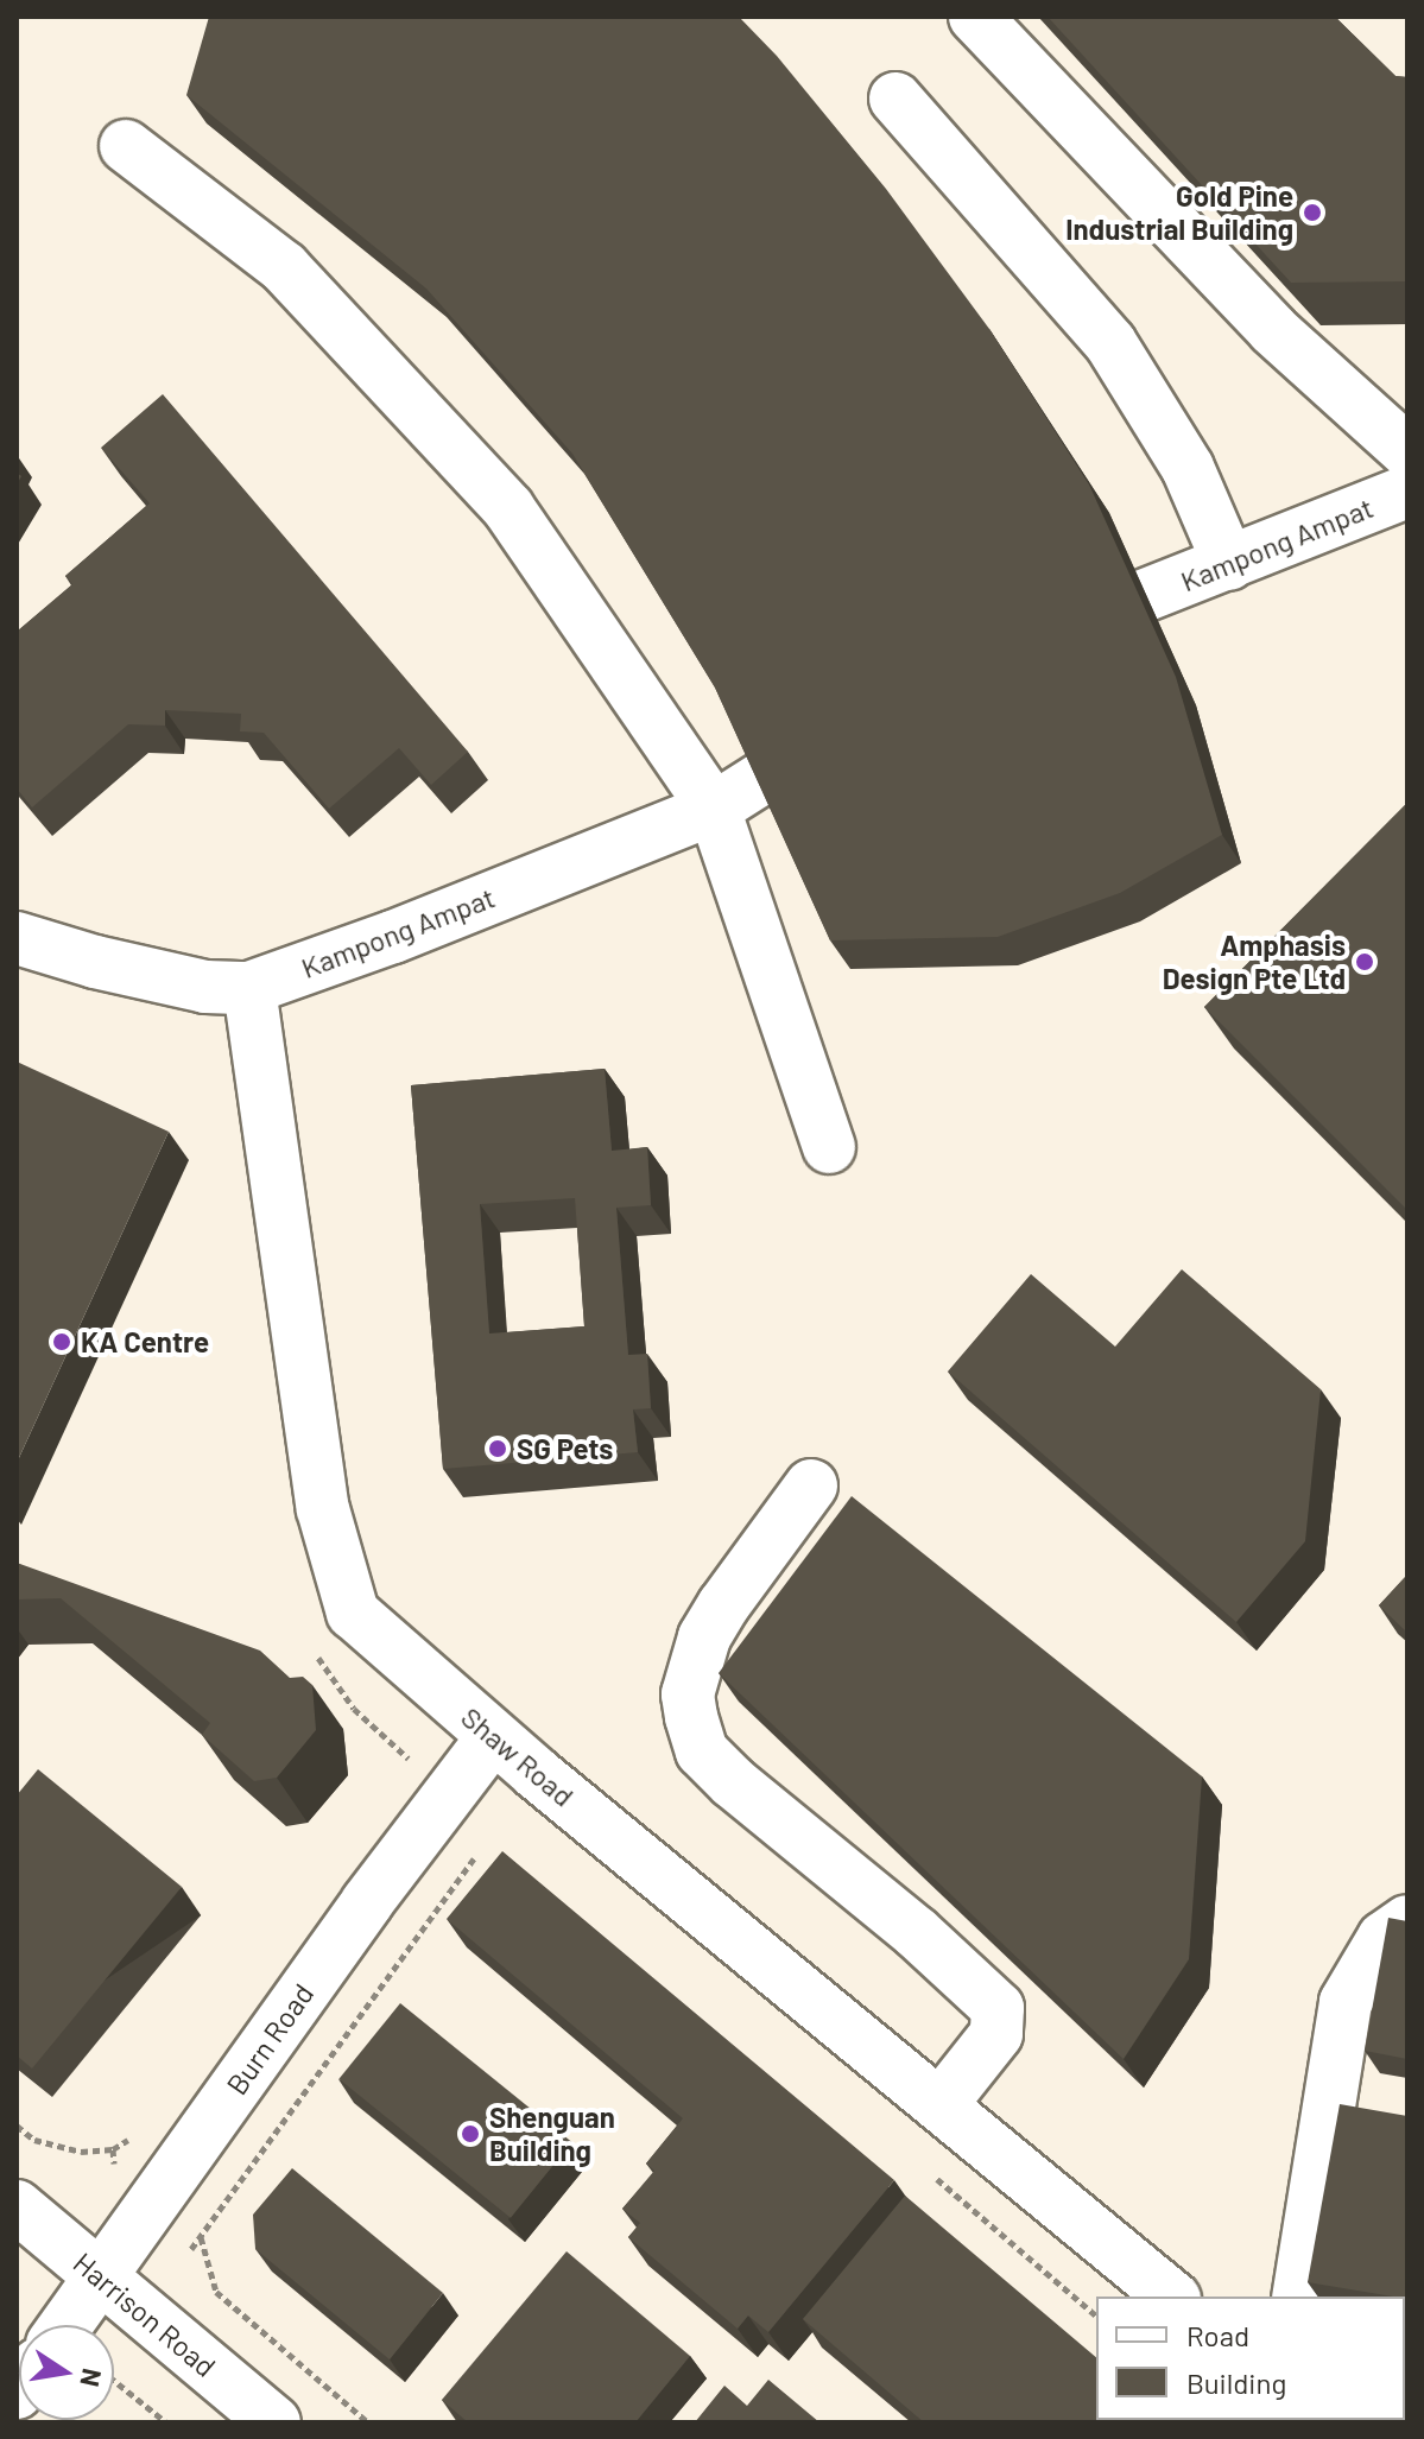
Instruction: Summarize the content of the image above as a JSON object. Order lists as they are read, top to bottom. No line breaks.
{"streets":{"street":["Kampong Ampat","Shaw Road","Burn Road","Harrison Road"]},"crossings":[["Kampong Ampat","Shaw Road"],["Shaw Road","Burn Road"],["Burn Road","Harrison Road"]],"places":["Gold Pine Industrial Building","Amphasis Design Pte Ltd","KA Centre","SG Pets","Shenguan Building"],"legend":["Road","Building"],"north":"right"}
